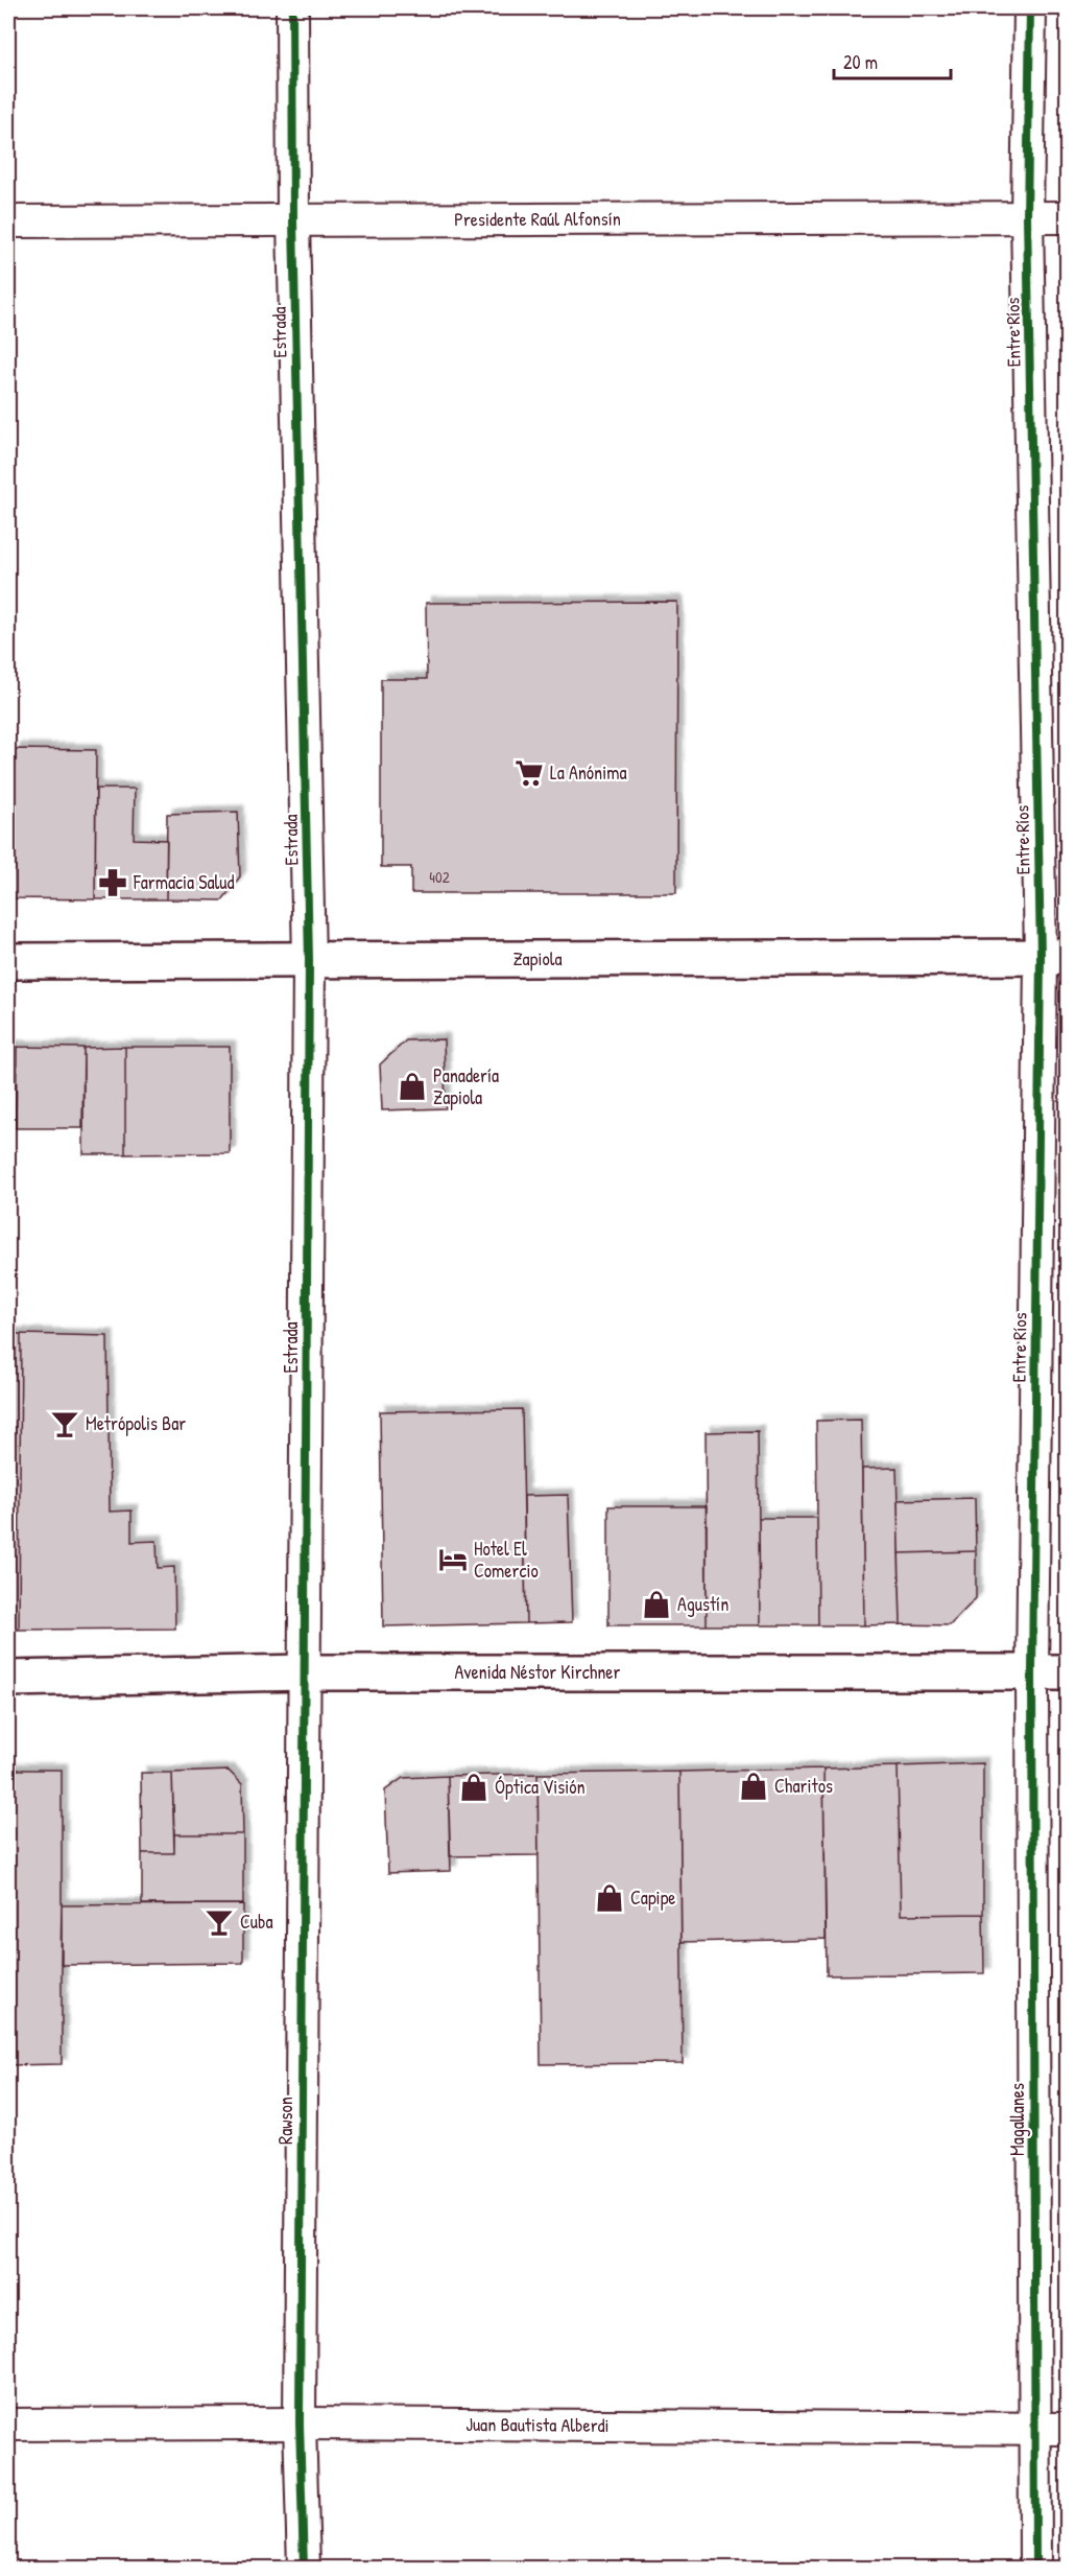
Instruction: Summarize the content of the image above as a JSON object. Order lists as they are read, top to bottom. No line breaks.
{"streets":{"main road":["Zapiola","Avenida Néstor Kirchner"],"street":["Presidente Raúl Alfonsín","Estrada","Entre Ríos","Magallanes","Rawson","Juan Bautista Alberdi"]},"crossings":[["Presidente Raúl Alfonsín","Estrada"],["Presidente Raúl Alfonsín","Entre Ríos"],["Estrada","Zapiola"],["Estrada","Avenida Néstor Kirchner"],["Estrada","Rawson"],["Entre Ríos","Zapiola"],["Entre Ríos","Avenida Néstor Kirchner"],["Entre Ríos","Magallanes"],["Avenida Néstor Kirchner","Magallanes"],["Avenida Néstor Kirchner","Rawson"],["Magallanes","Juan Bautista Alberdi"],["Rawson","Juan Bautista Alberdi"]],"places":{"supermarket":["La Anónima"],"pharmacy":["Farmacia Salud"],"shop":["Panadería Zapiola","Agustín","Charitos","Óptica Visión","Capipe"],"bar":["Metrópolis Bar","Cuba"],"hotel":["Hotel El Comercio"]},"house_numbers":["402"],"scale_bar":"20 m"}
